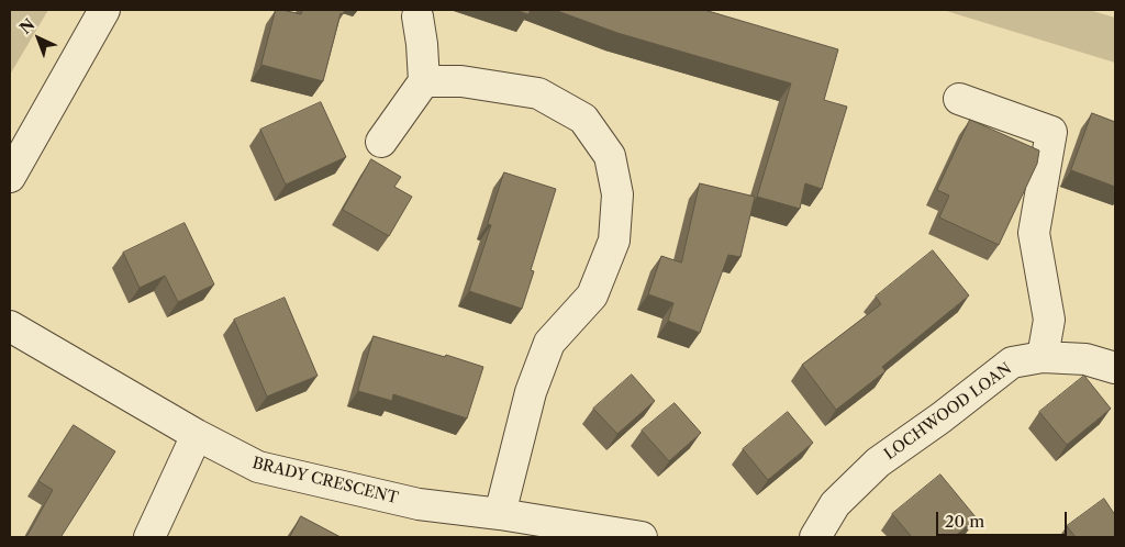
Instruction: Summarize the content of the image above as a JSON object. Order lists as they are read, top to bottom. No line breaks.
{"streets":{"street":["LOCHWOOD LOAN","BRADY CRESCENT"]},"scale_bar":"20 m","north":"top left"}
